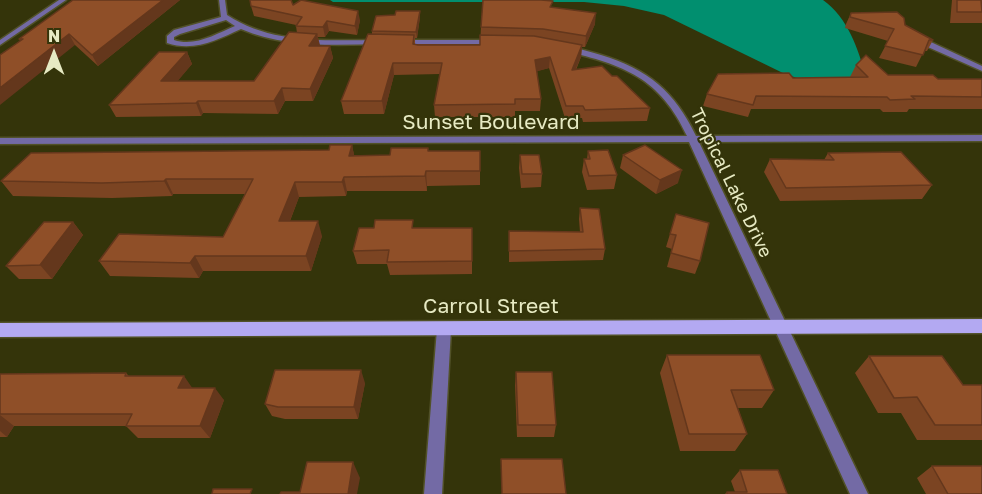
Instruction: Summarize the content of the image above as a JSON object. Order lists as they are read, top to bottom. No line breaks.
{"streets":{"main road":["Carroll Street"],"street":["Sunset Boulevard","Tropical Lake Drive"]},"crossings":[["Sunset Boulevard","Tropical Lake Drive"],["Tropical Lake Drive","Carroll Street"]],"north":"top"}
